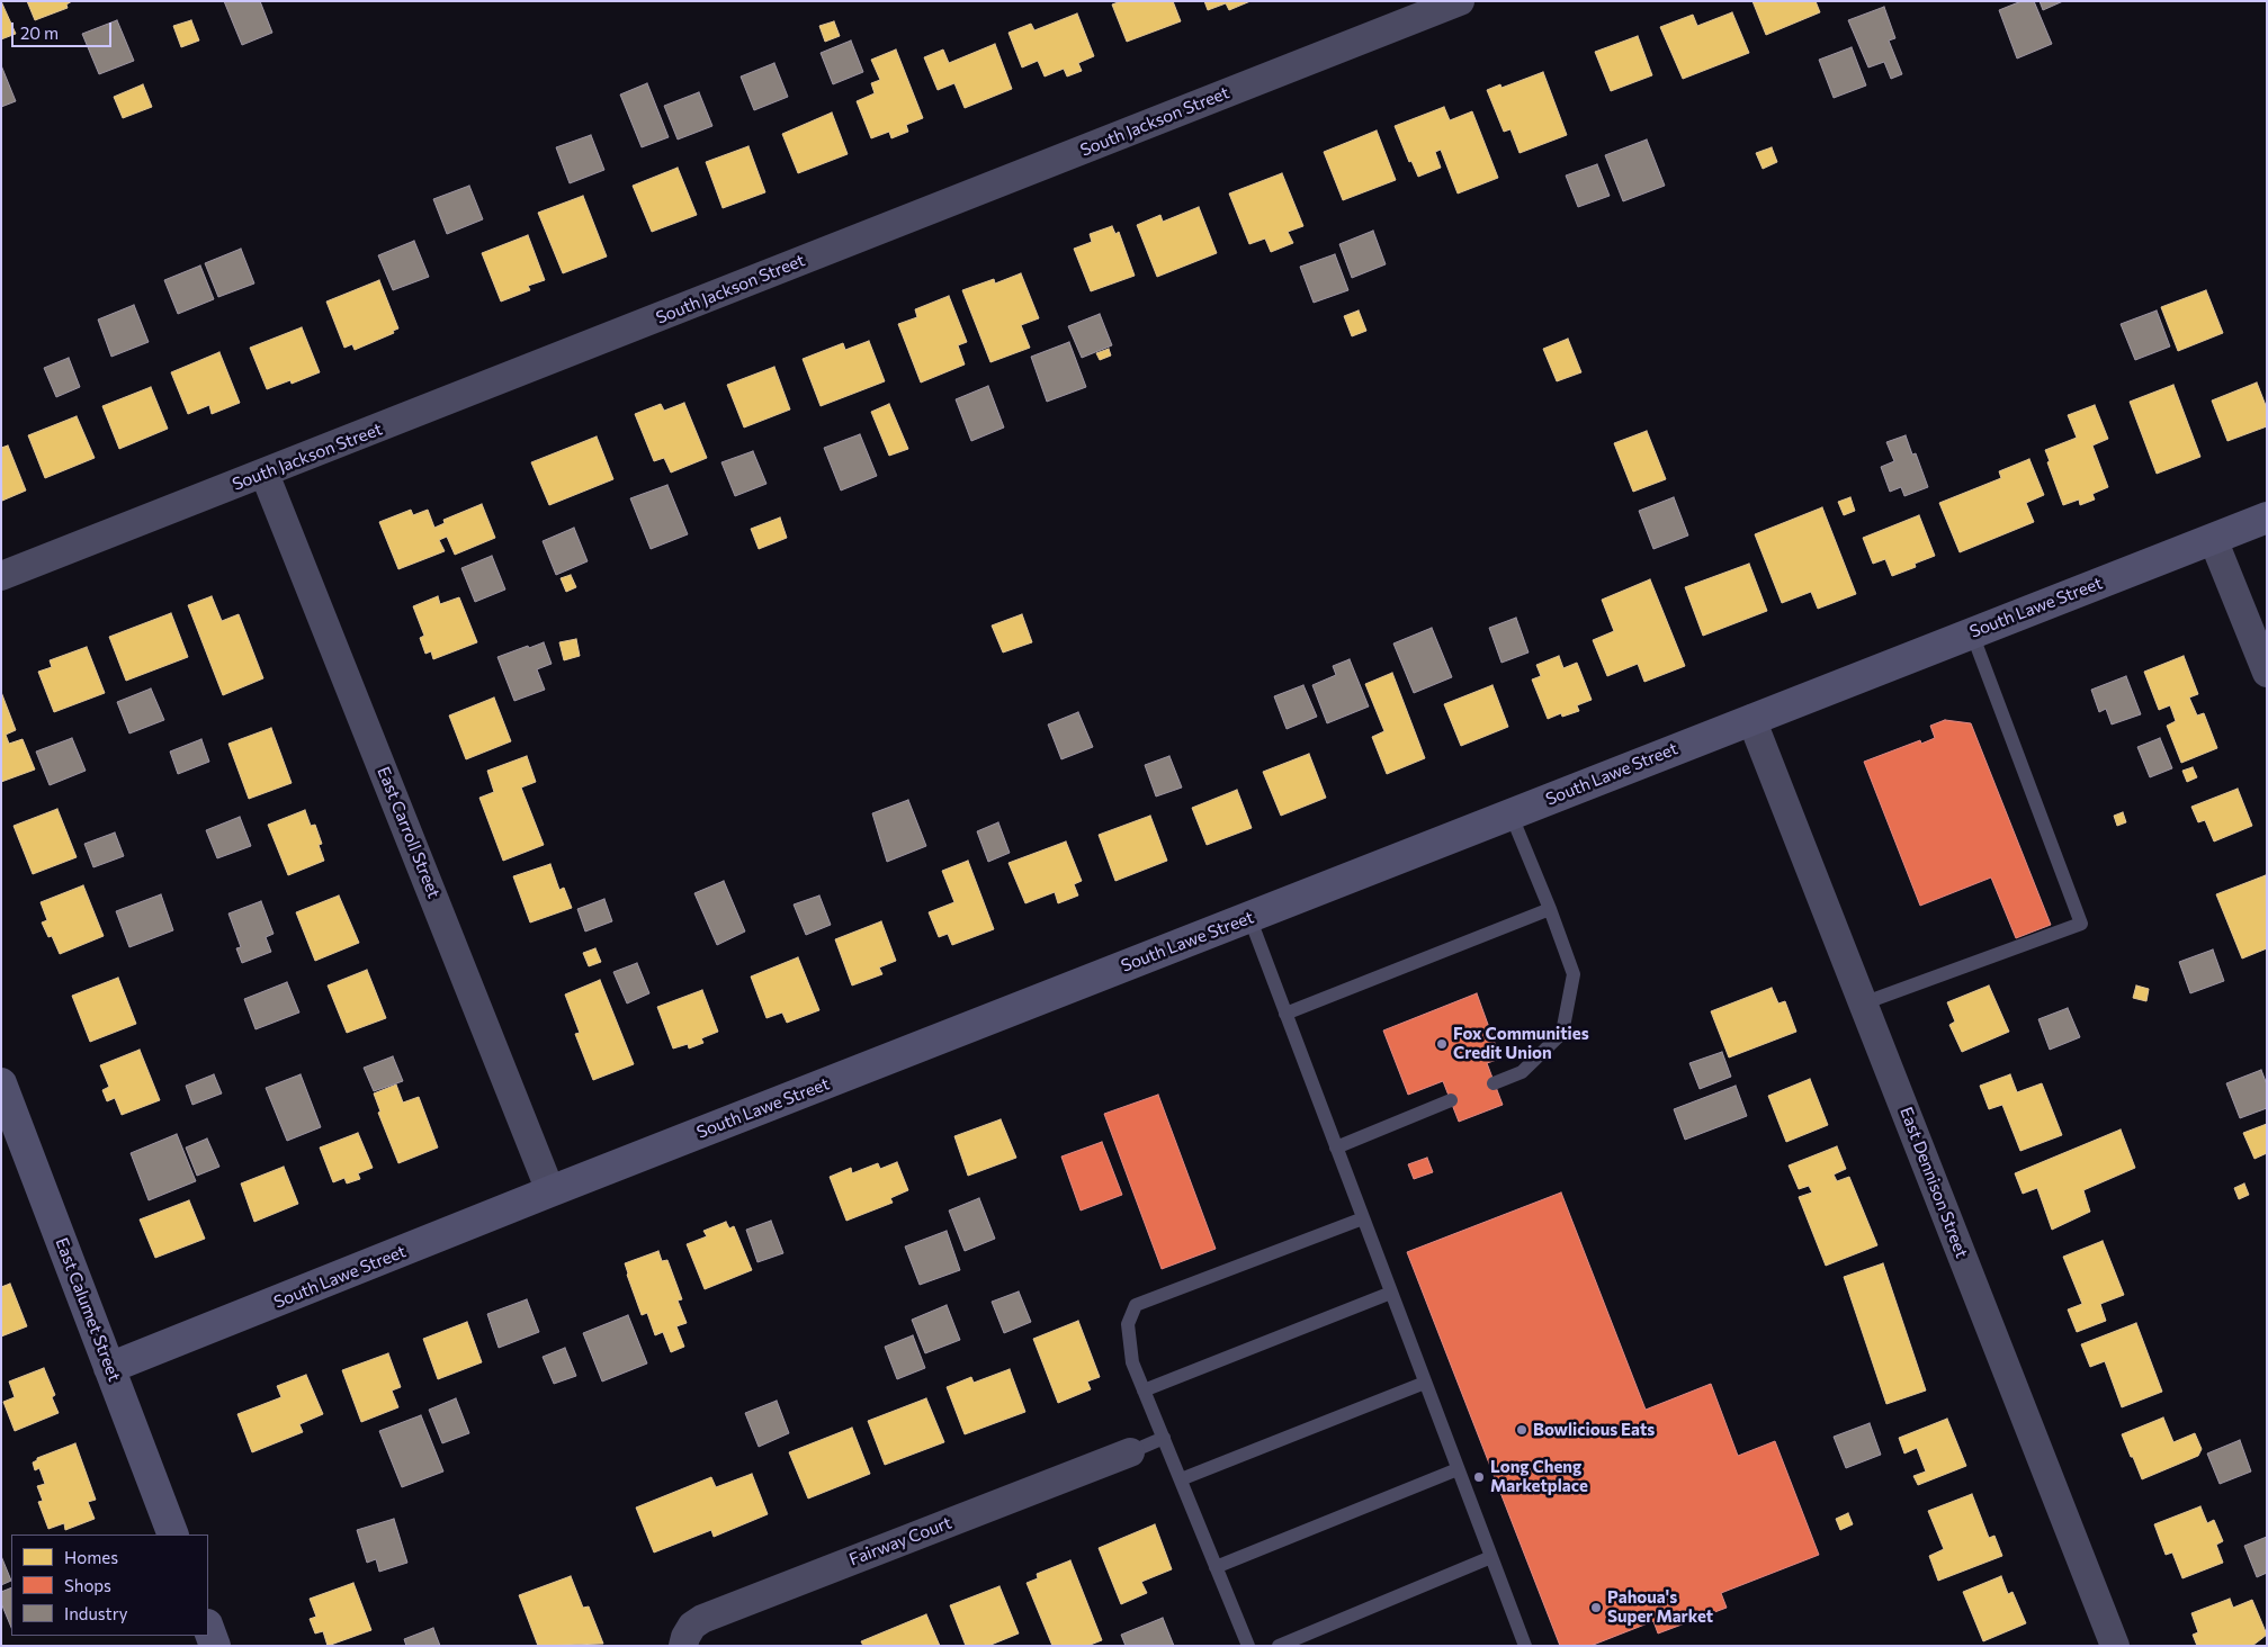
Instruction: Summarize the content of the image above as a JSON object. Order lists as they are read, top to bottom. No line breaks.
{"streets":{"main road":["South Lawe Street","East Calumet Street"],"street":["South Jackson Street","East Carroll Street","East Dennison Street","Fairway Court"]},"crossings":[["South Jackson Street","East Carroll Street"],["South Lawe Street","East Carroll Street"],["South Lawe Street","East Dennison Street"],["South Lawe Street","East Calumet Street"]],"places":["Fox Communities Credit Union","Bowlicious Eats","Long Cheng Marketplace","Pahoua's Super Market"],"legend":["Homes","Shops","Industry"],"scale_bar":"20 m"}
